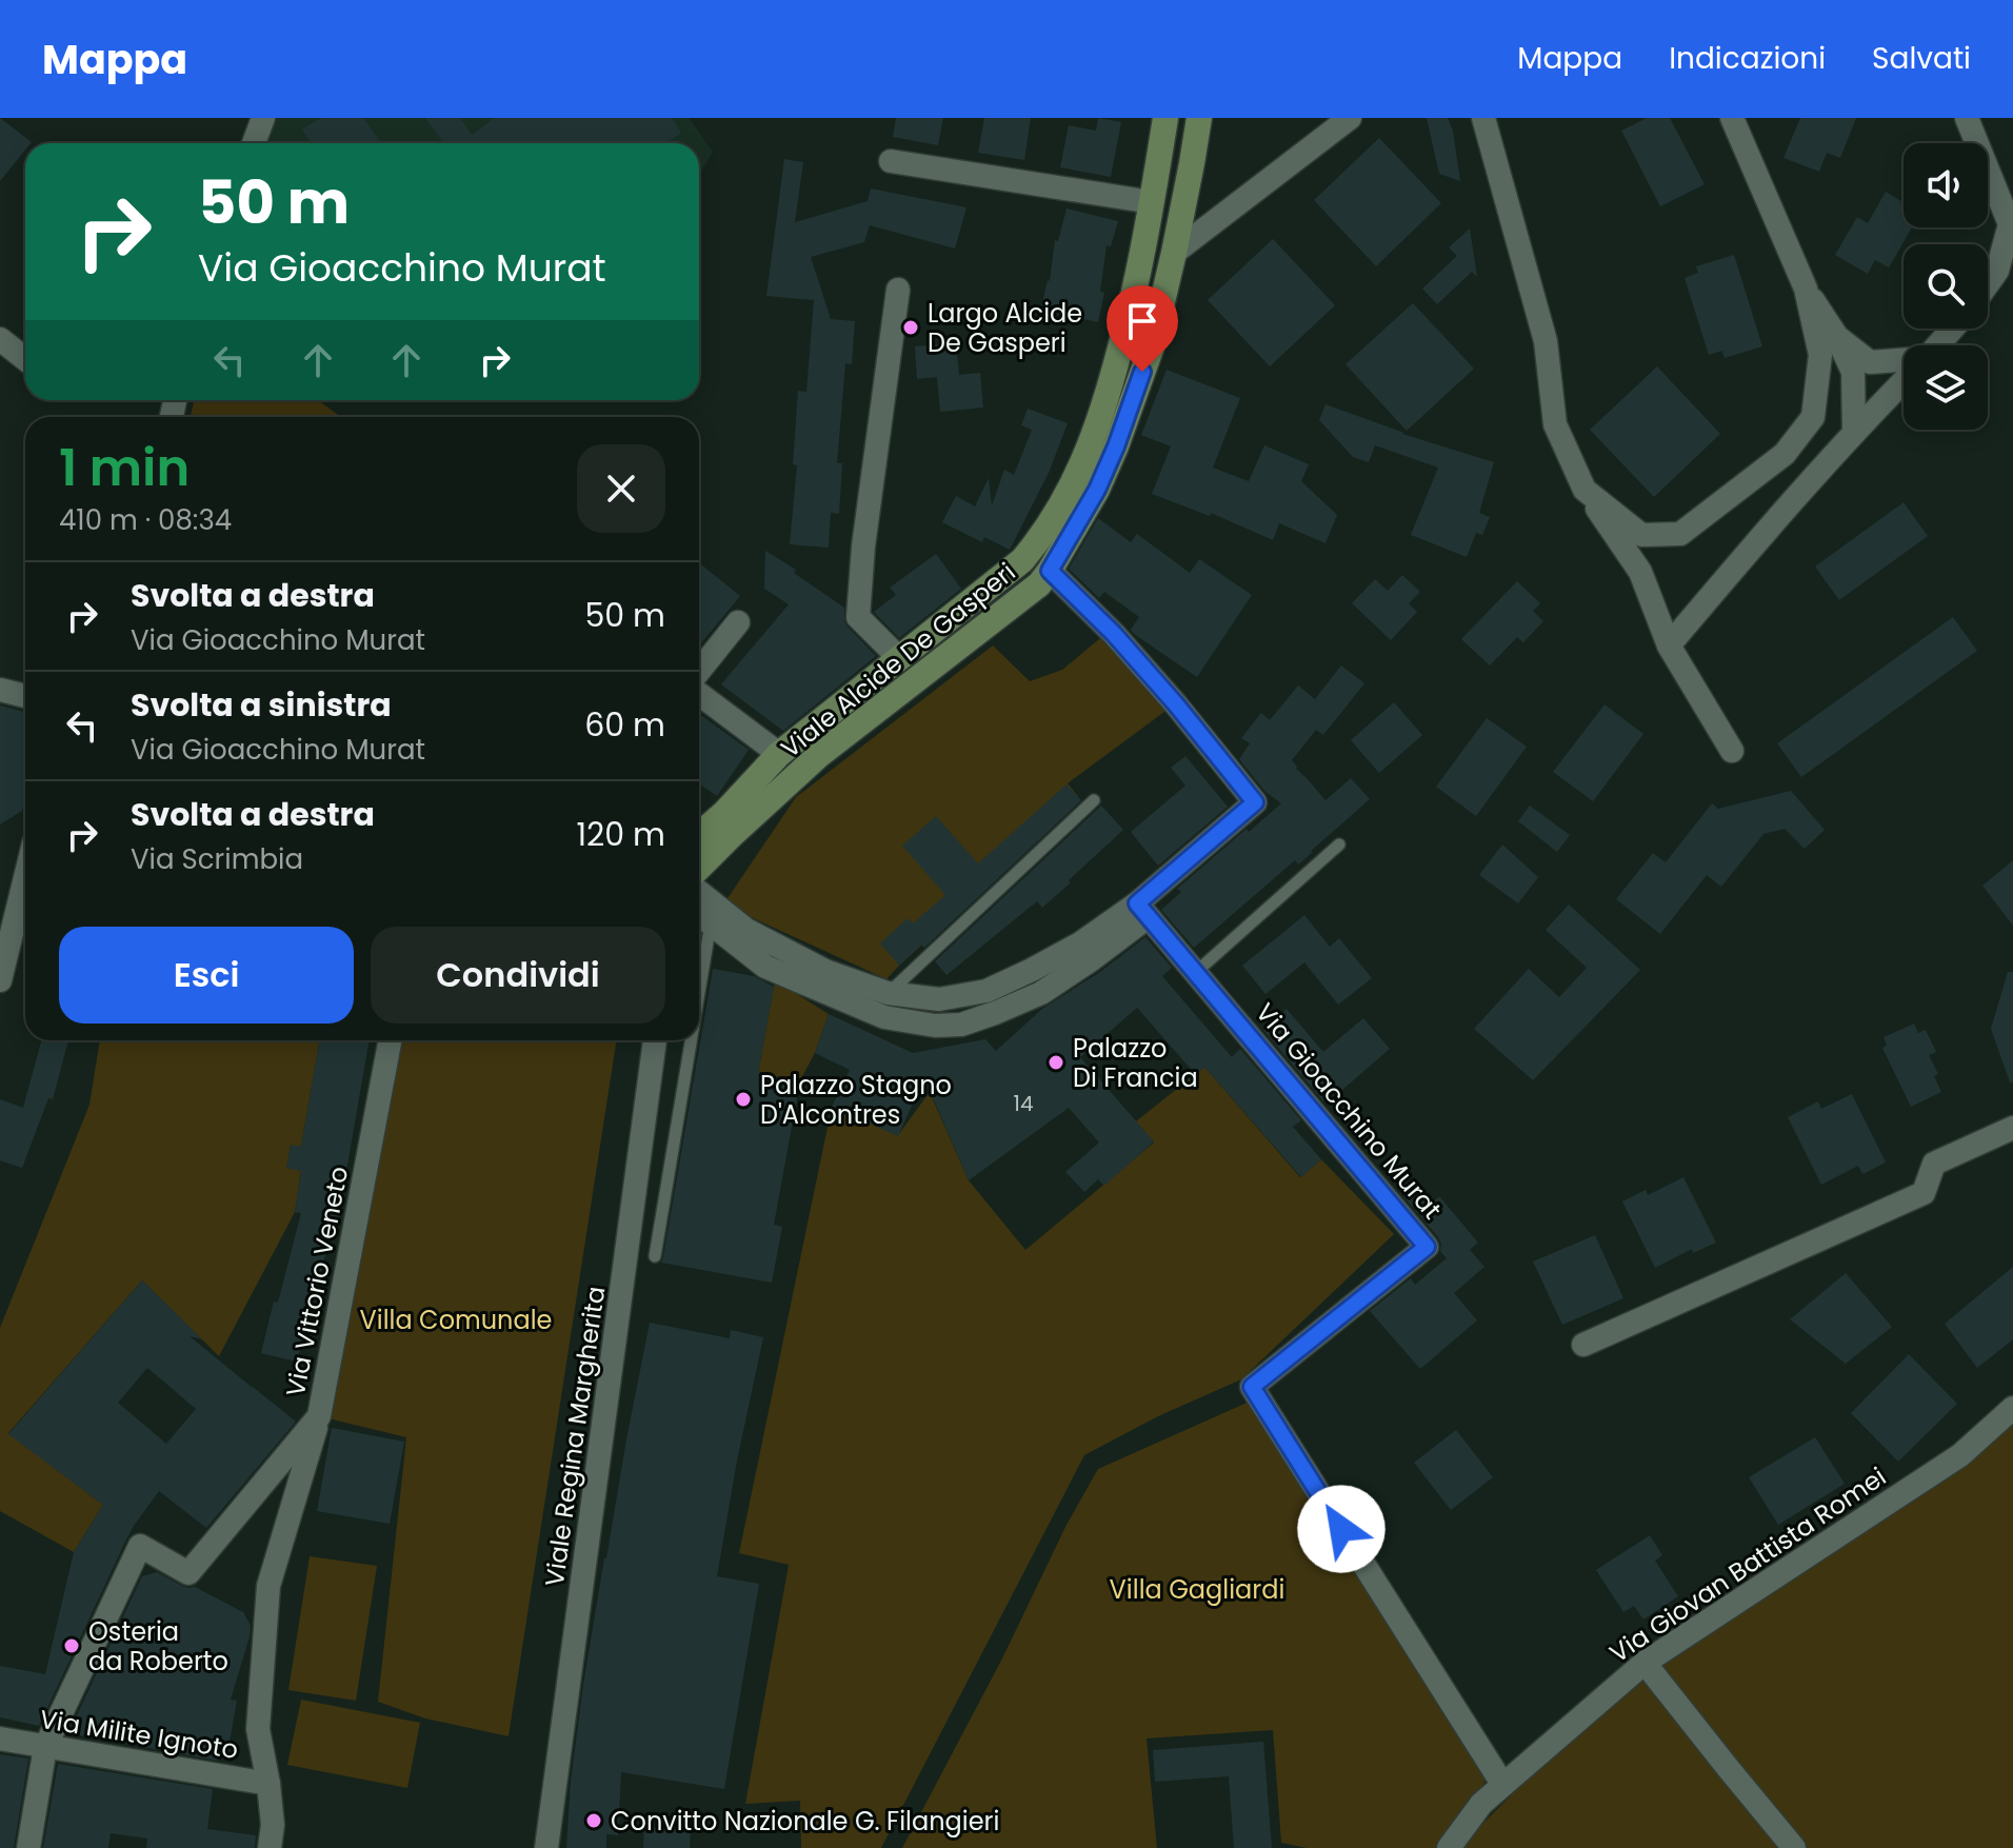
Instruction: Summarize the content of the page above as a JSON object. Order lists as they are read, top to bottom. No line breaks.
{"streets":{"main road":["Viale Alcide De Gasperi"],"street":["Via Gioacchino Murat","Via Vittorio Veneto","Viale Regina Margherita","Via Giovan Battista Romei","Via Milite Ignoto"]},"crossings":[["Via Gioacchino Murat","Via Giovan Battista Romei"],["Via Vittorio Veneto","Via Milite Ignoto"]],"parks":["Villa Comunale","Villa Gagliardi"],"places":["Largo Alcide De Gasperi","Palazzo Di Francia","Palazzo Stagno D'Alcontres","Osteria da Roberto","Convitto Nazionale G. Filangieri"],"house_numbers":["14"],"page":{"header":"Mappa","nav":["Mappa","Indicazioni","Salvati"],"turn":["50 m","Via Gioacchino Murat"],"heading":["1 min","410 m · 08:34"],"list":[{"name":"Svolta a destra","note":"Via Gioacchino Murat","value":"50 m"},{"name":"Svolta a sinistra","note":"Via Gioacchino Murat","value":"60 m"},{"name":"Svolta a destra","note":"Via Scrimbia","value":"120 m"}],"buttons":["Esci","Condividi"]}}
